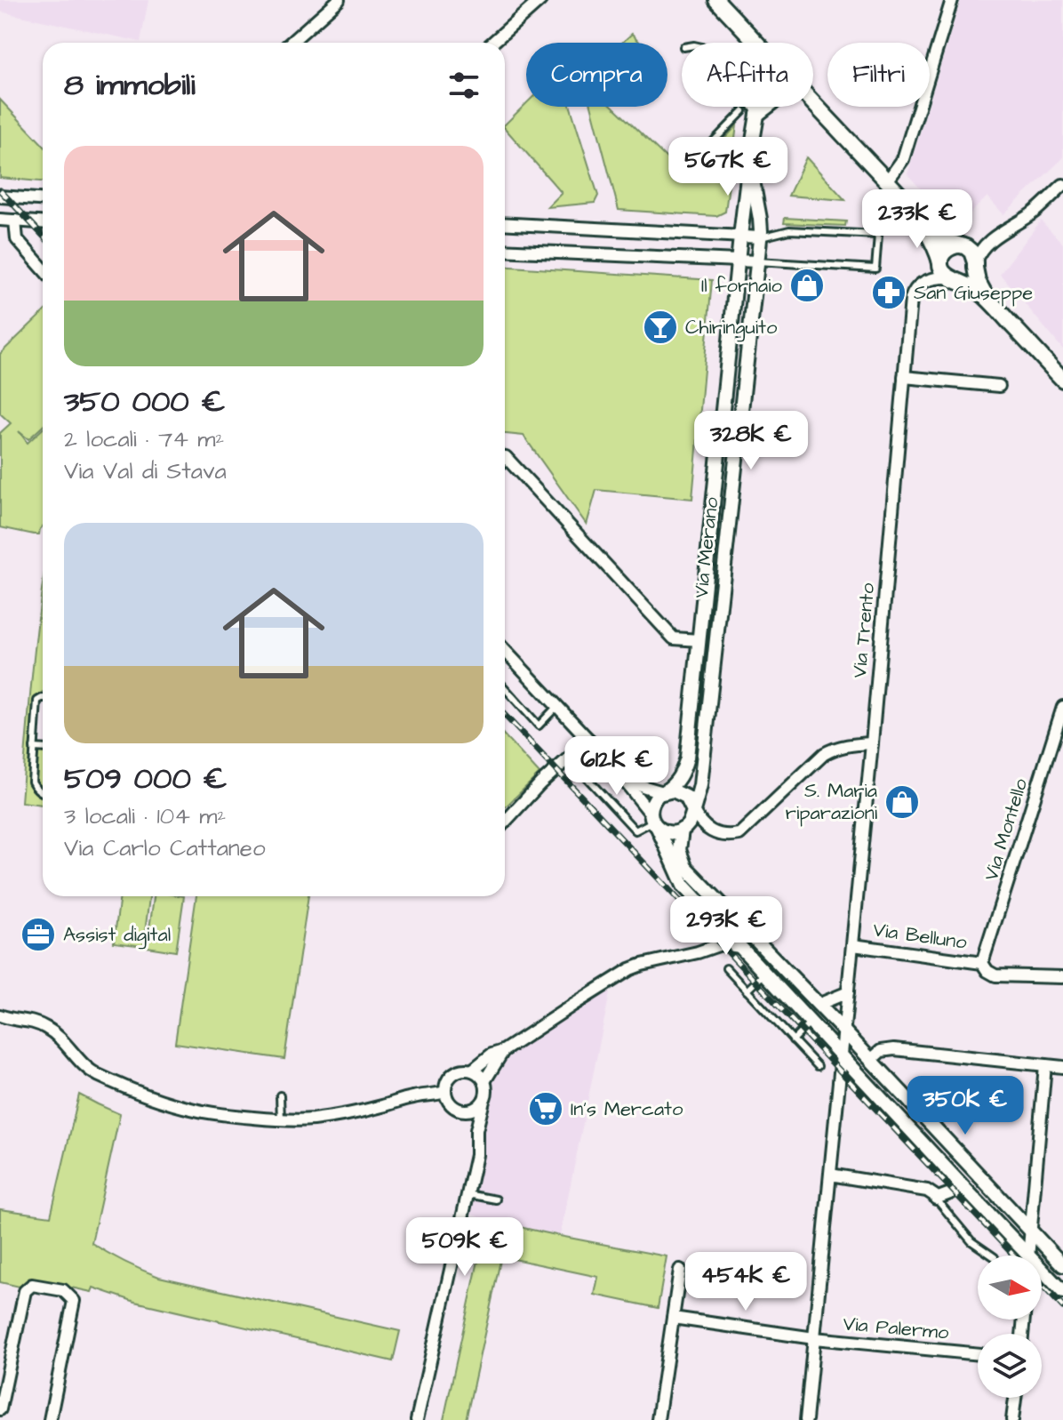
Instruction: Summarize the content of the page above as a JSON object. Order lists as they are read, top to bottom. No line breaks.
{"streets":{"street":["Via Merano","Via Trento","Via Montello","Via Belluno","Via Palermo"]},"crossings":[["Via Trento","Via Belluno"],["Via Trento","Via Palermo"],["Via Montello","Via Belluno"]],"places":{"shop":["Il fornaio","S. Maria riparazioni"],"pharmacy":["San Giuseppe"],"bar":["Chiringuito"],"office":["Assist digital"],"supermarket":["In's Mercato"]},"north":"right","page":{"chip":["Compra","Affitta","Filtri"],"heading":"8 immobili","list":[{"name":"350 000 €","note":"2 locali · 74 m² · Via Val di Stava"},{"name":"509 000 €","note":"3 locali · 104 m² · Via Carlo Cattaneo"}],"price":["567K €","233K €","328K €","612K €","293K €","350K €","509K €","454K €"]}}
